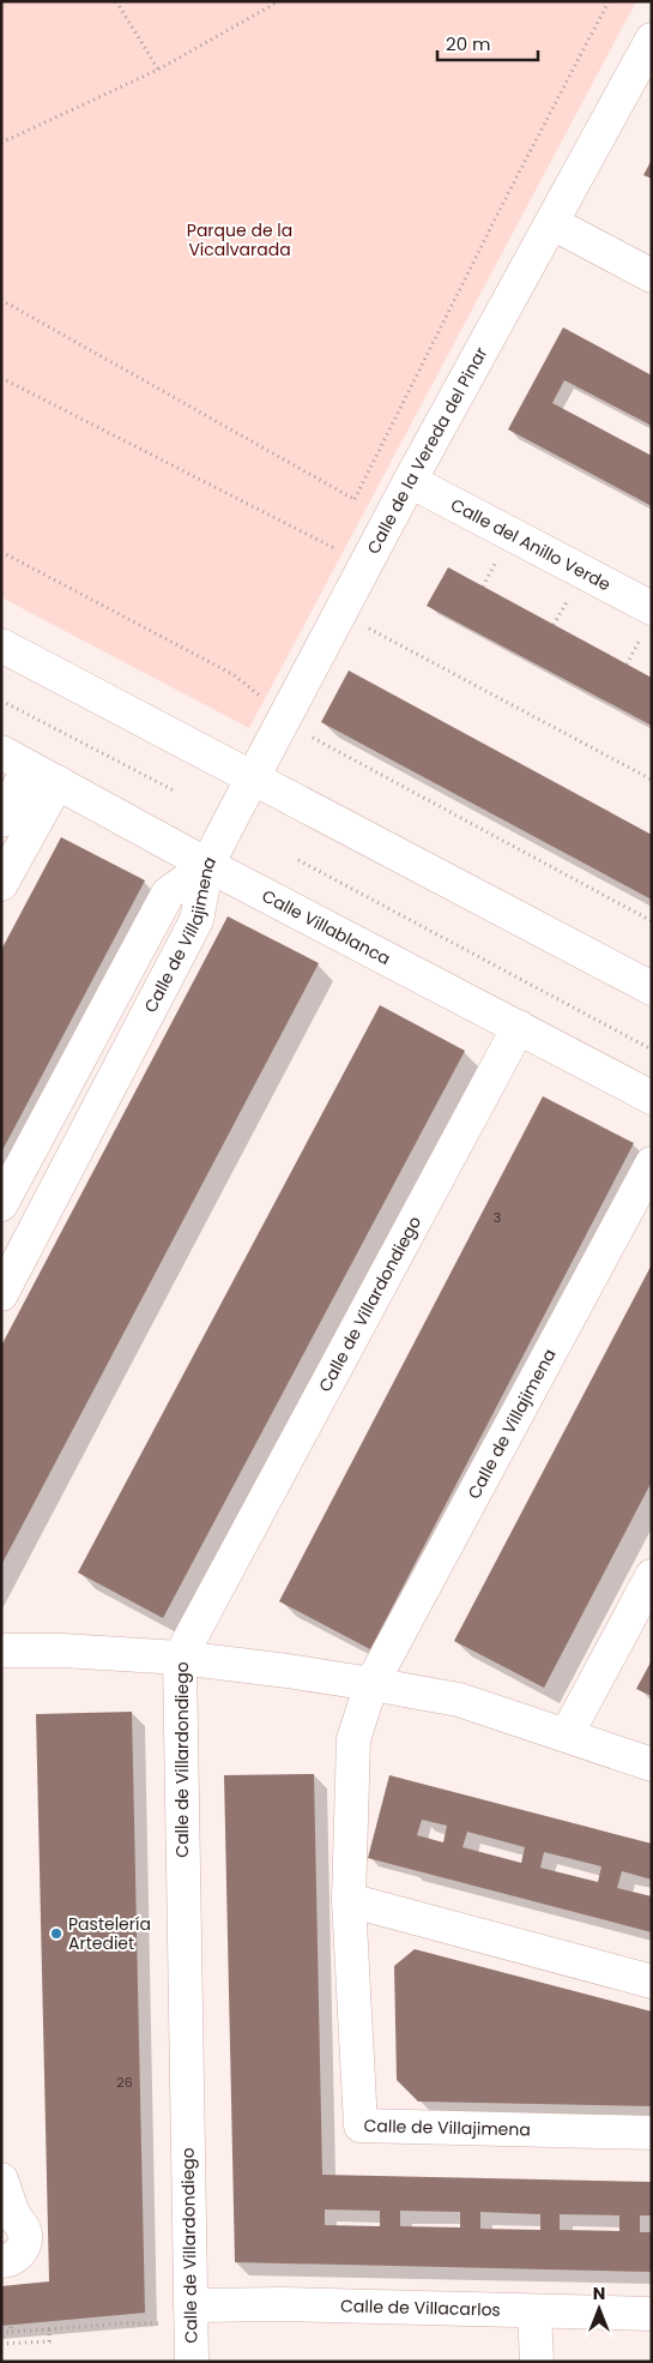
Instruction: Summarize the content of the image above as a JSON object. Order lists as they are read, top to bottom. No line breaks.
{"streets":{"street":["Calle de la Vereda del Pinar","Calle del Anillo Verde","Calle Villablanca","Calle de Villajimena","Calle de Villardondiego","Calle de Villacarlos"]},"crossings":[["Calle de la Vereda del Pinar","Calle del Anillo Verde"],["Calle de la Vereda del Pinar","Calle Villablanca"],["Calle de la Vereda del Pinar","Calle de Villajimena"],["Calle Villablanca","Calle de Villajimena"],["Calle Villablanca","Calle de Villardondiego"],["Calle de Villardondiego","Calle de Villacarlos"]],"parks":["Parque de la Vicalvarada"],"places":["Pastelería Artediet"],"house_numbers":["3","26"],"scale_bar":"20 m","north":"top"}
